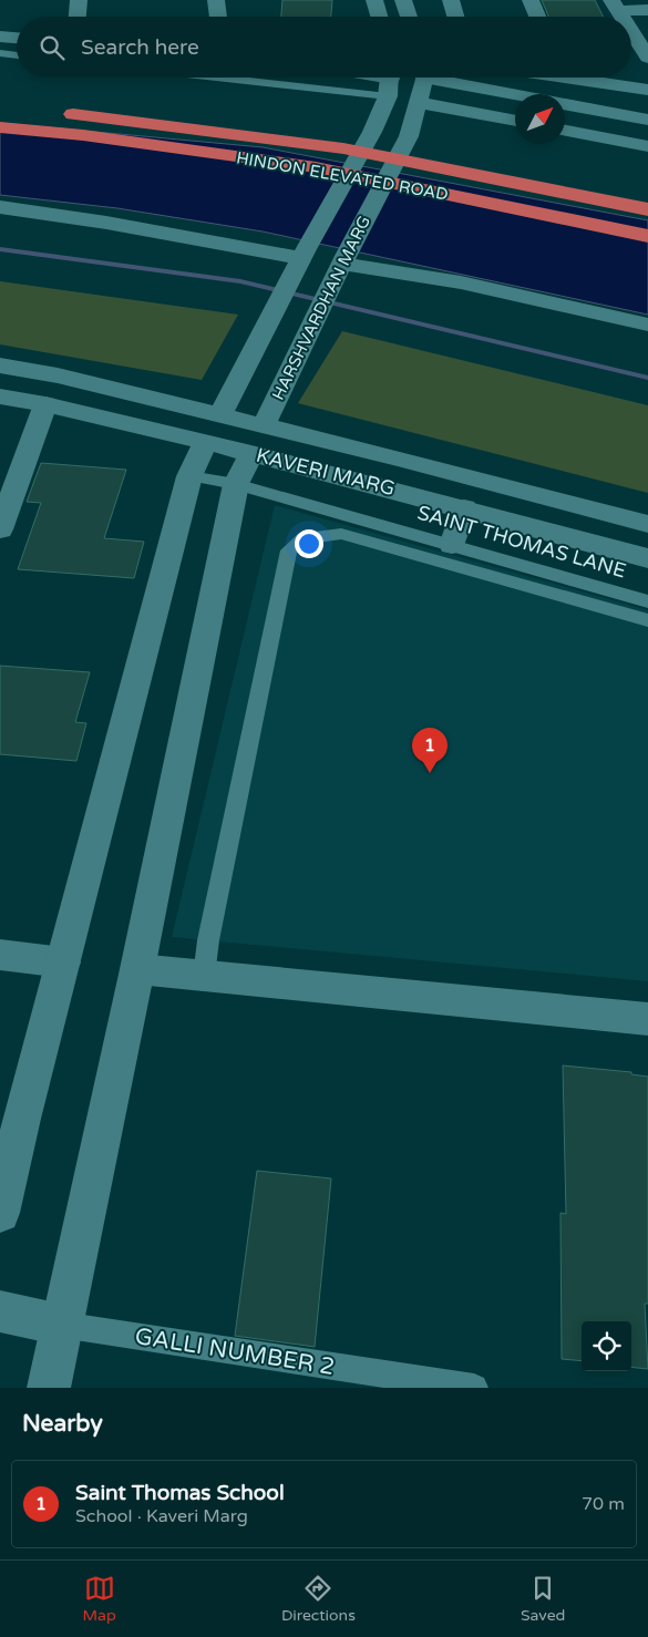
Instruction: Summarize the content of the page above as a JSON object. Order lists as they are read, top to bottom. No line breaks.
{"streets":{"highway":["HINDON ELEVATED ROAD"],"street":["HARSHVARDHAN MARG","KAVERI MARG"],"lane":["SAINT THOMAS LANE","GALLI NUMBER 2"]},"crossings":[["HARSHVARDHAN MARG","KAVERI MARG"],["HARSHVARDHAN MARG","SAINT THOMAS LANE"]],"north":"top right","page":{"search":"Search here","pins":"1","heading":"Nearby","list":[{"mark":"1","name":"Saint Thomas School","note":"School · Kaveri Marg","value":"70 m"}],"nav":["Map","Directions","Saved"]}}
